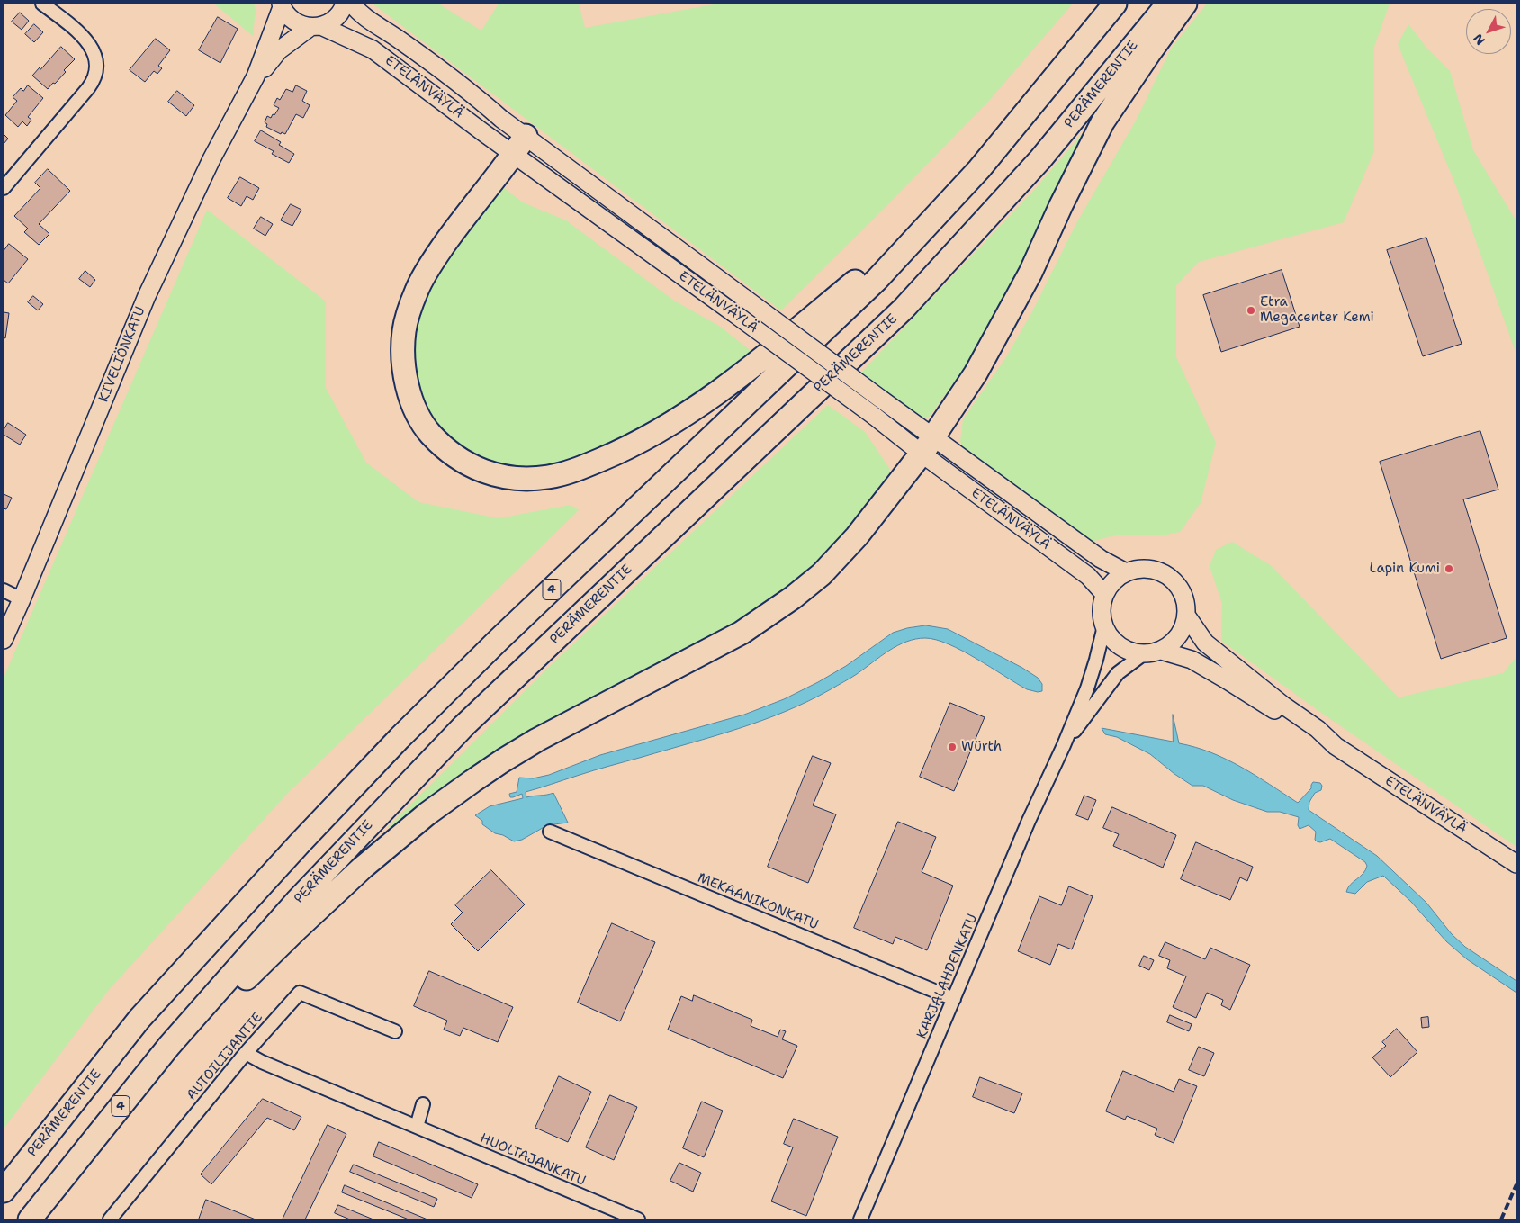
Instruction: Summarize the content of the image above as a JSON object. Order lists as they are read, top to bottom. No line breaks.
{"streets":{"highway":["PERÄMERENTIE","4"],"main road":["ETELÄNVÄYLÄ","KIVELIÖNKATU"],"street":["MEKAANIKONKATU","KARJALAHDENKATU","AUTOILIJANTIE","HUOLTAJANKATU"]},"crossings":[["ETELÄNVÄYLÄ","KIVELIÖNKATU"],["ETELÄNVÄYLÄ","KARJALAHDENKATU"],["MEKAANIKONKATU","KARJALAHDENKATU"],["AUTOILIJANTIE","HUOLTAJANKATU"]],"places":["Etra Megacenter Kemi","Lapin Kumi","Würth"],"north":"bottom left"}
